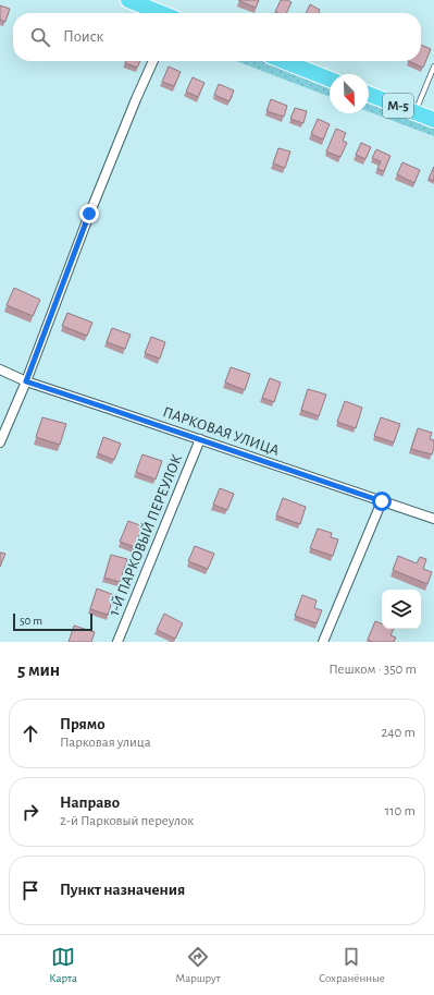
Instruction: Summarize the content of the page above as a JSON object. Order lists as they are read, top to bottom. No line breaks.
{"streets":{"highway":["М-5"],"street":["ПАРКОВАЯ УЛИЦА","1-Й ПАРКОВЫЙ ПЕРЕУЛОК"]},"crossings":[["ПАРКОВАЯ УЛИЦА","1-Й ПАРКОВЫЙ ПЕРЕУЛОК"]],"scale_bar":"50 m","north":"bottom right","page":{"search":"Поиск","scale":"50 m","heading":["5 мин","Пешком · 350 m"],"list":[["Прямо","Парковая улица","240 m"],["Направо","2-й Парковый переулок","110 m"],"Пункт назначения"],"nav":["Карта","Маршрут","Сохранённые"]}}
